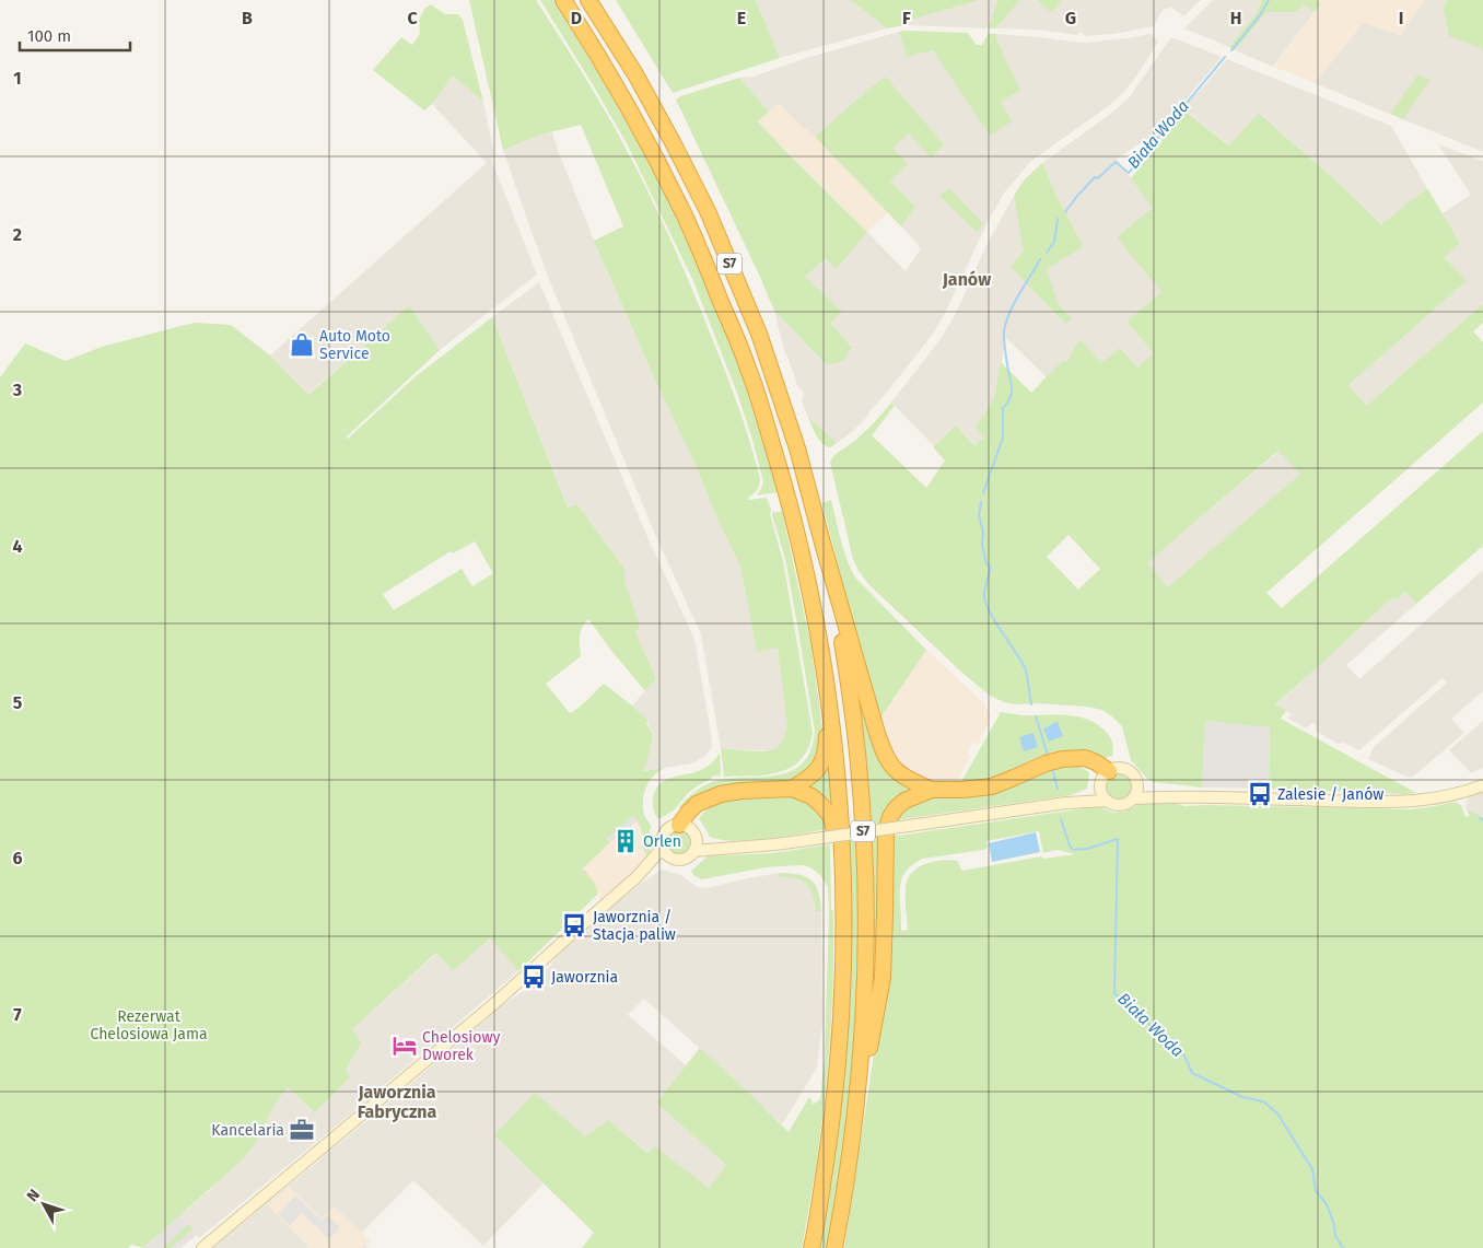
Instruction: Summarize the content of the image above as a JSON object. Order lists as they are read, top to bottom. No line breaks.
{"streets":{"highway":["S7"]},"districts":["Janów","Jaworznia Fabryczna"],"water":["Biała Woda"],"parks":["Rezerwat Chelosiowa Jama"],"places":{"shop":["Auto Moto Service"],"bus stop":["Zalesie / Janów","Jaworznia / Stacja paliw","Jaworznia"],"building":["Orlen"],"hotel":["Chelosiowy Dworek"],"office":["Kancelaria"]},"scale_bar":"100 m","north":"top left","grid":{"columns":["B","C","D","E","F","G","H","I"],"rows":["1","2","3","4","5","6","7"]}}
